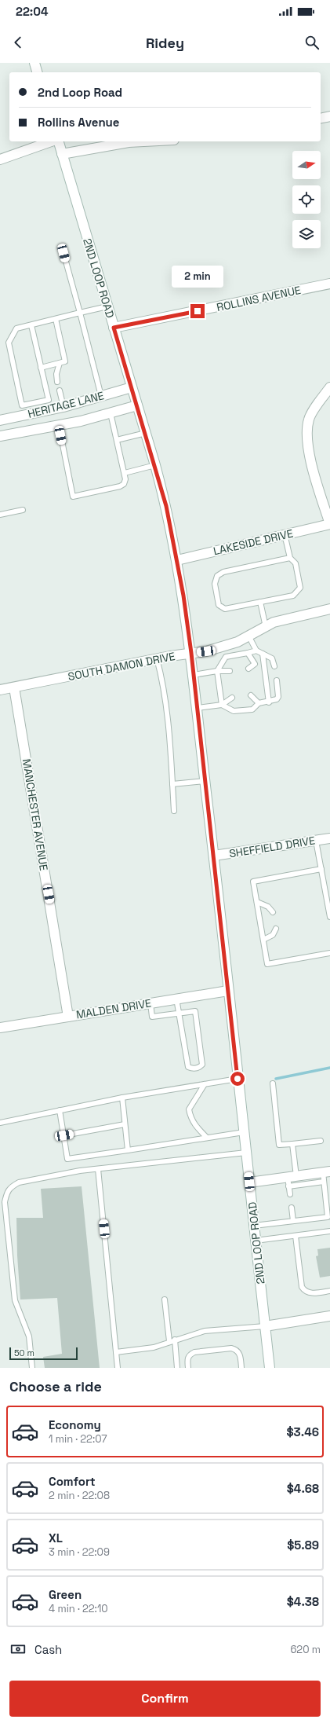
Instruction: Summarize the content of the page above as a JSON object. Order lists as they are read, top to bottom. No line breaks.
{"streets":{"street":["2ND LOOP ROAD","ROLLINS AVENUE","HERITAGE LANE","LAKESIDE DRIVE","SOUTH DAMON DRIVE","MANCHESTER AVENUE","SHEFFIELD DRIVE","MALDEN DRIVE"]},"crossings":[["2ND LOOP ROAD","ROLLINS AVENUE"],["2ND LOOP ROAD","HERITAGE LANE"],["2ND LOOP ROAD","LAKESIDE DRIVE"],["2ND LOOP ROAD","SOUTH DAMON DRIVE"],["2ND LOOP ROAD","SHEFFIELD DRIVE"],["2ND LOOP ROAD","MALDEN DRIVE"],["SOUTH DAMON DRIVE","MANCHESTER AVENUE"],["MANCHESTER AVENUE","MALDEN DRIVE"]],"scale_bar":"50 m","north":"right","page":{"status":"22:04","header":"Ridey","banner":["2nd Loop Road","Rollins Avenue"],"bubble":"2 min","scale":"50 m","heading":"Choose a ride","list":[{"name":"Economy","note":"1 min · 22:07","value":"$3.46"},{"name":"Comfort","note":"2 min · 22:08","value":"$4.68"},{"name":"XL","note":"3 min · 22:09","value":"$5.89"},{"name":"Green","note":"4 min · 22:10","value":"$4.38"}],"pay":["Cash","620 m"],"buttons":"Confirm"}}
